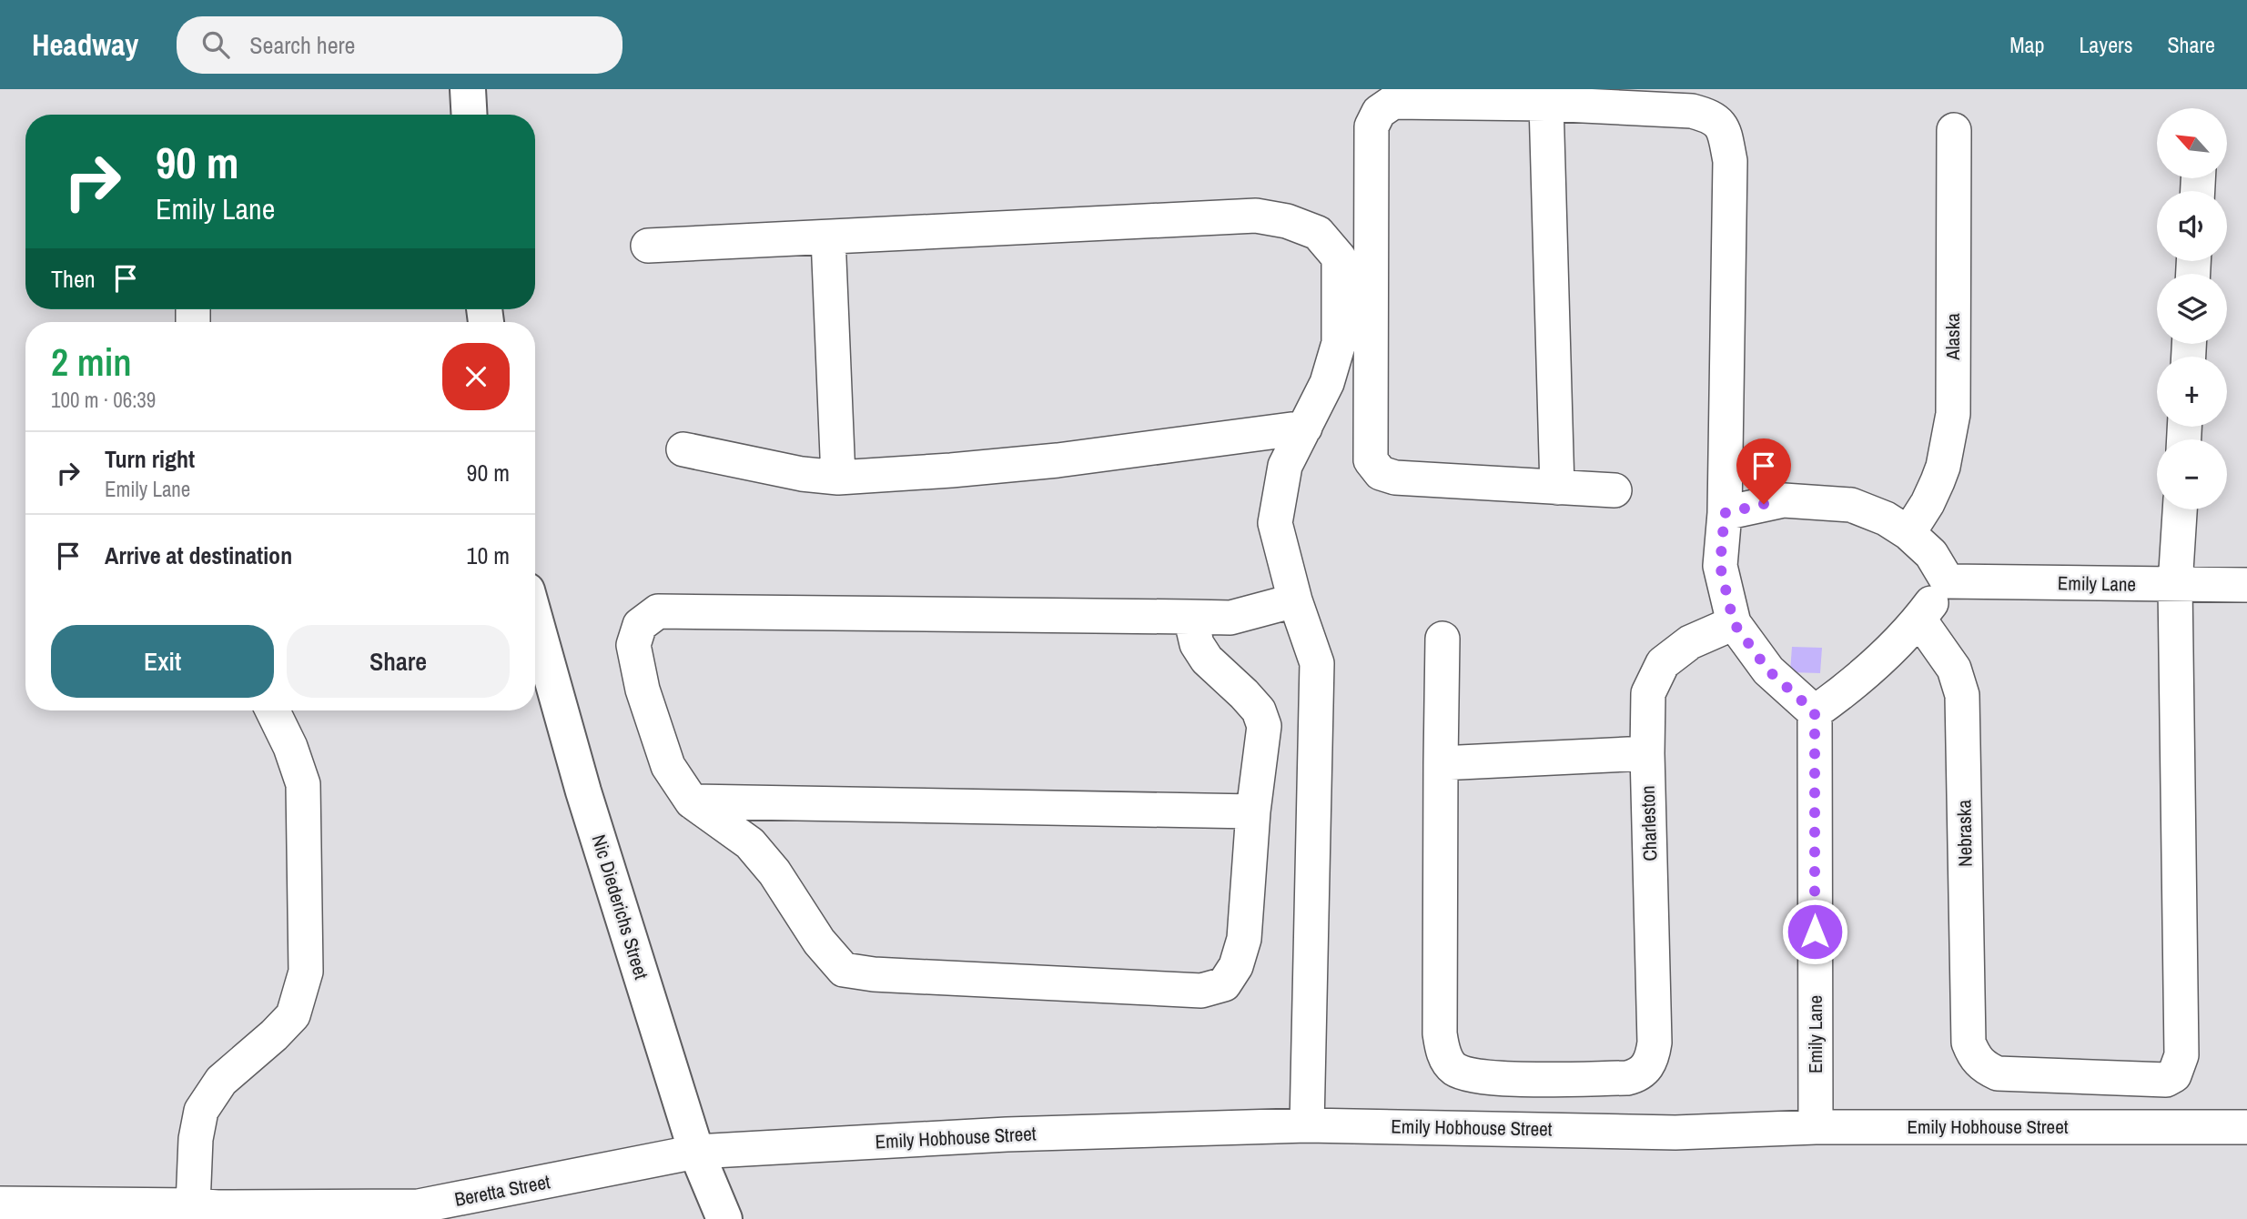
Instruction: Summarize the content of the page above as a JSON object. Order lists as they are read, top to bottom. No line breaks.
{"streets":{"street":["Alaska","Emily Lane","Charleston","Nebraska","Nic Diederichs Street","Emily Hobhouse Street","Beretta Street"]},"crossings":[["Alaska","Emily Lane"],["Alaska","Charleston"],["Alaska","Nebraska"],["Emily Lane","Charleston"],["Emily Lane","Nebraska"],["Emily Lane","Emily Hobhouse Street"],["Charleston","Nebraska"],["Nic Diederichs Street","Emily Hobhouse Street"],["Nic Diederichs Street","Beretta Street"],["Emily Hobhouse Street","Beretta Street"]],"north":"top left","page":{"header":"Headway","search":"Search here","nav":["Map","Layers","Share"],"map_buttons":["+","−"],"turn":["90 m","Emily Lane"],"then":"Then","heading":["2 min","100 m · 06:39"],"list":[{"name":"Turn right","note":"Emily Lane","value":"90 m"},{"name":"Arrive at destination","value":"10 m"}],"buttons":["Exit","Share"]}}
